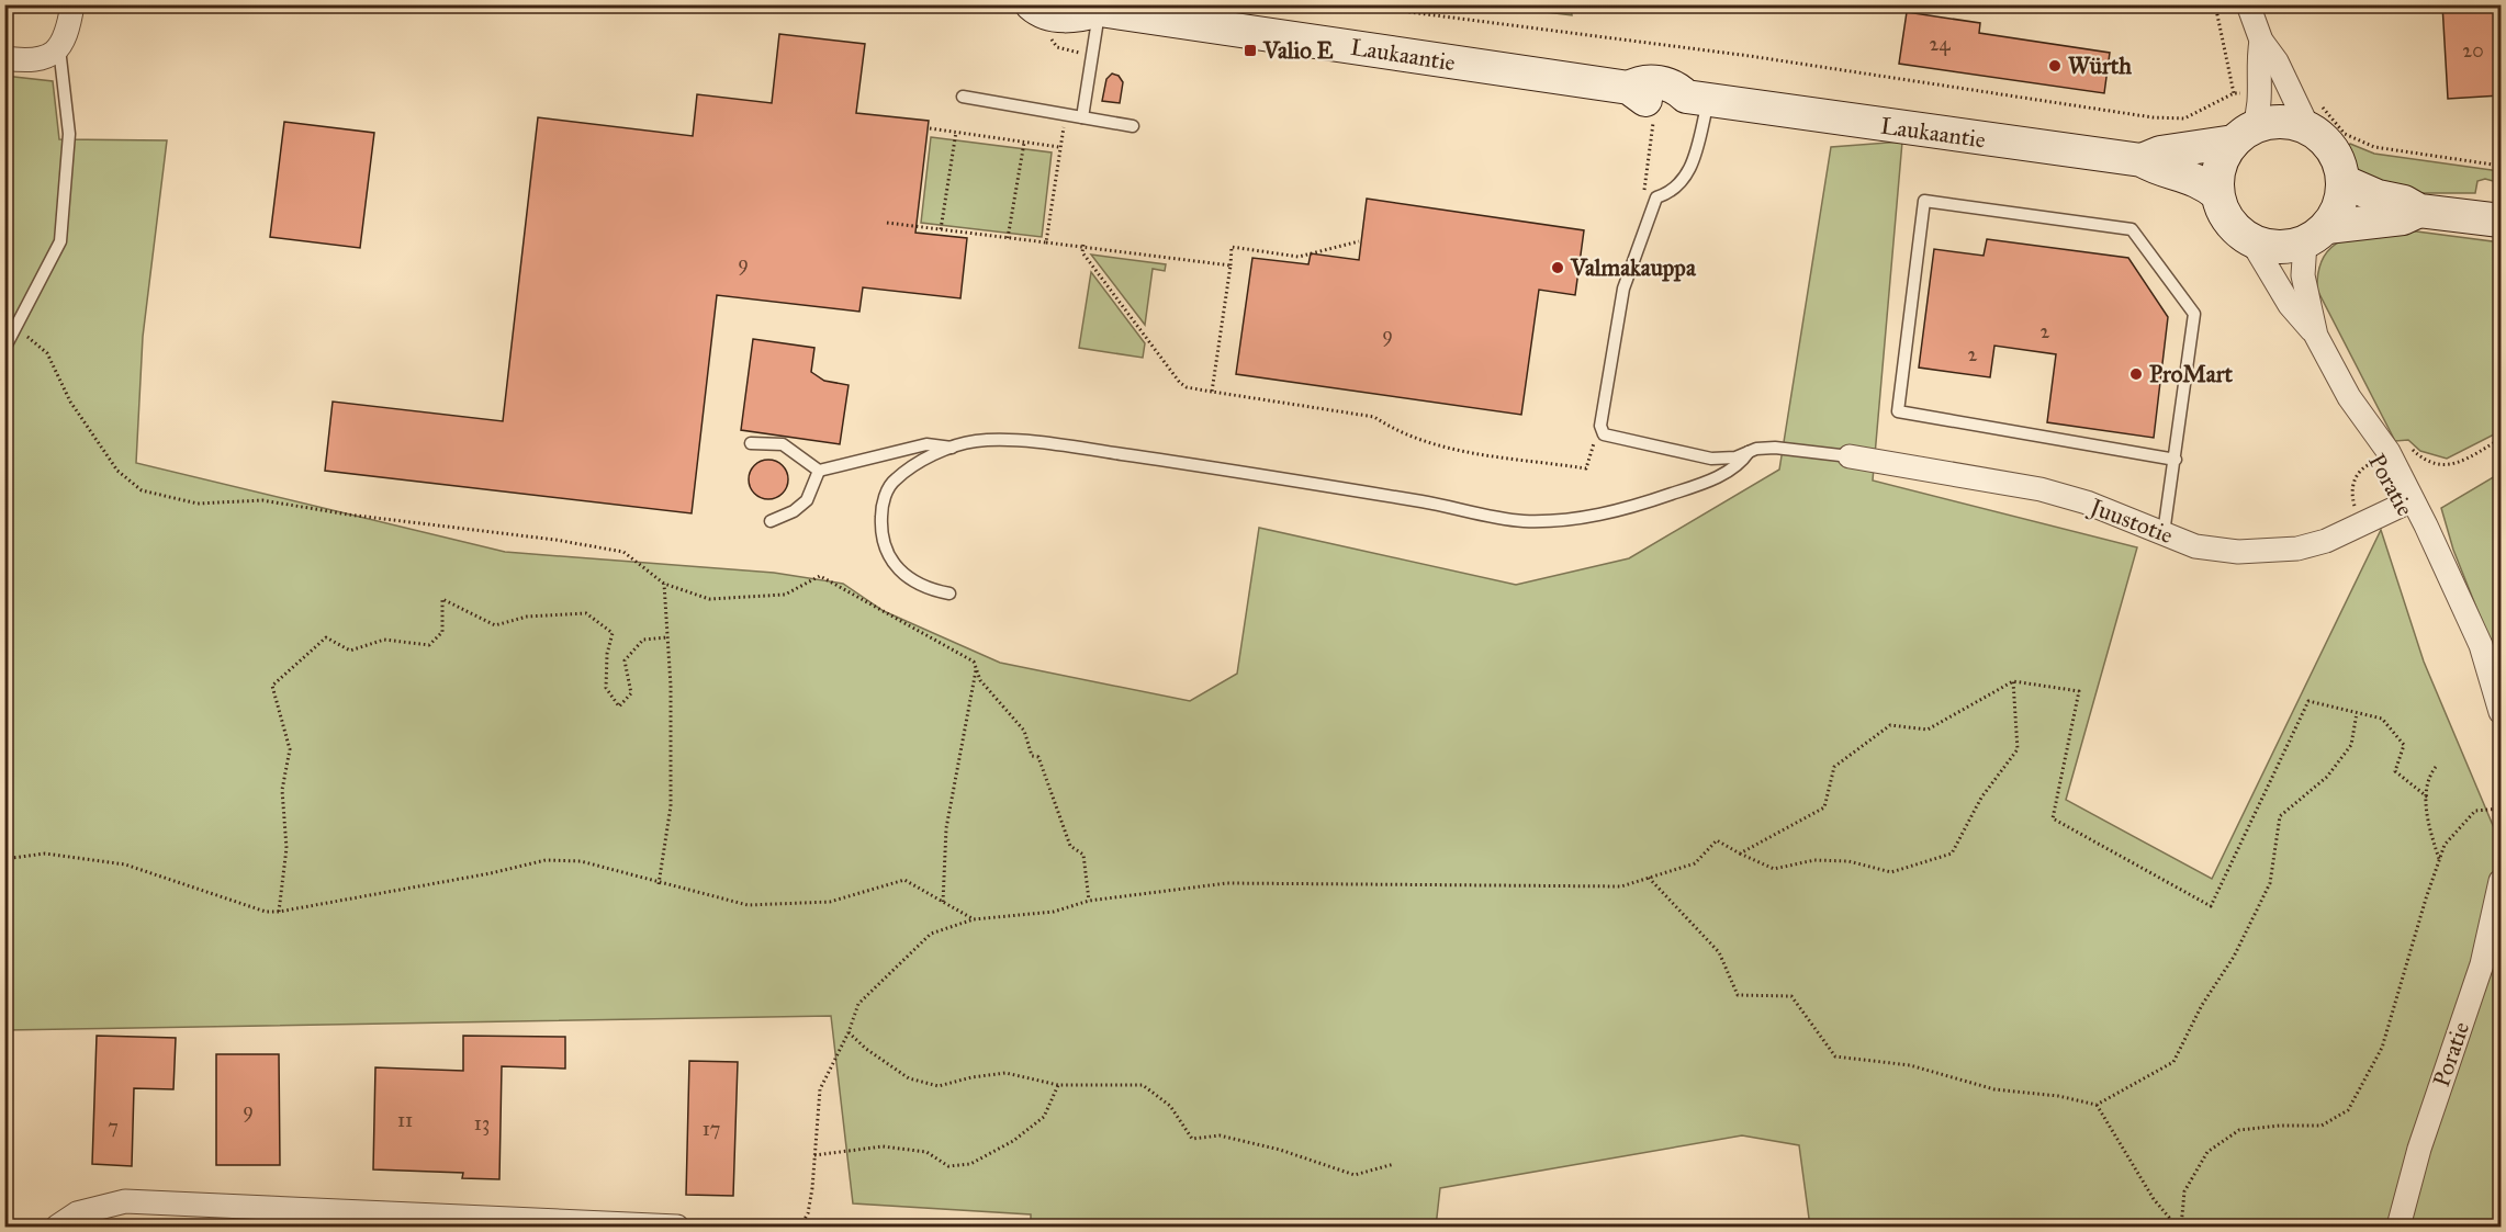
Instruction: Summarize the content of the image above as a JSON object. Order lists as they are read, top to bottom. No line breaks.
{"streets":{"main road":["Laukaantie"],"street":["Poratie","Juustotie"]},"crossings":[["Laukaantie","Poratie"],["Poratie","Juustotie"]],"places":{"transit":["Valio E"],"other":["Würth","Valmakauppa","ProMart"]},"house_numbers":["24","20","9","2","9","2","9","11","13","7","17"]}
